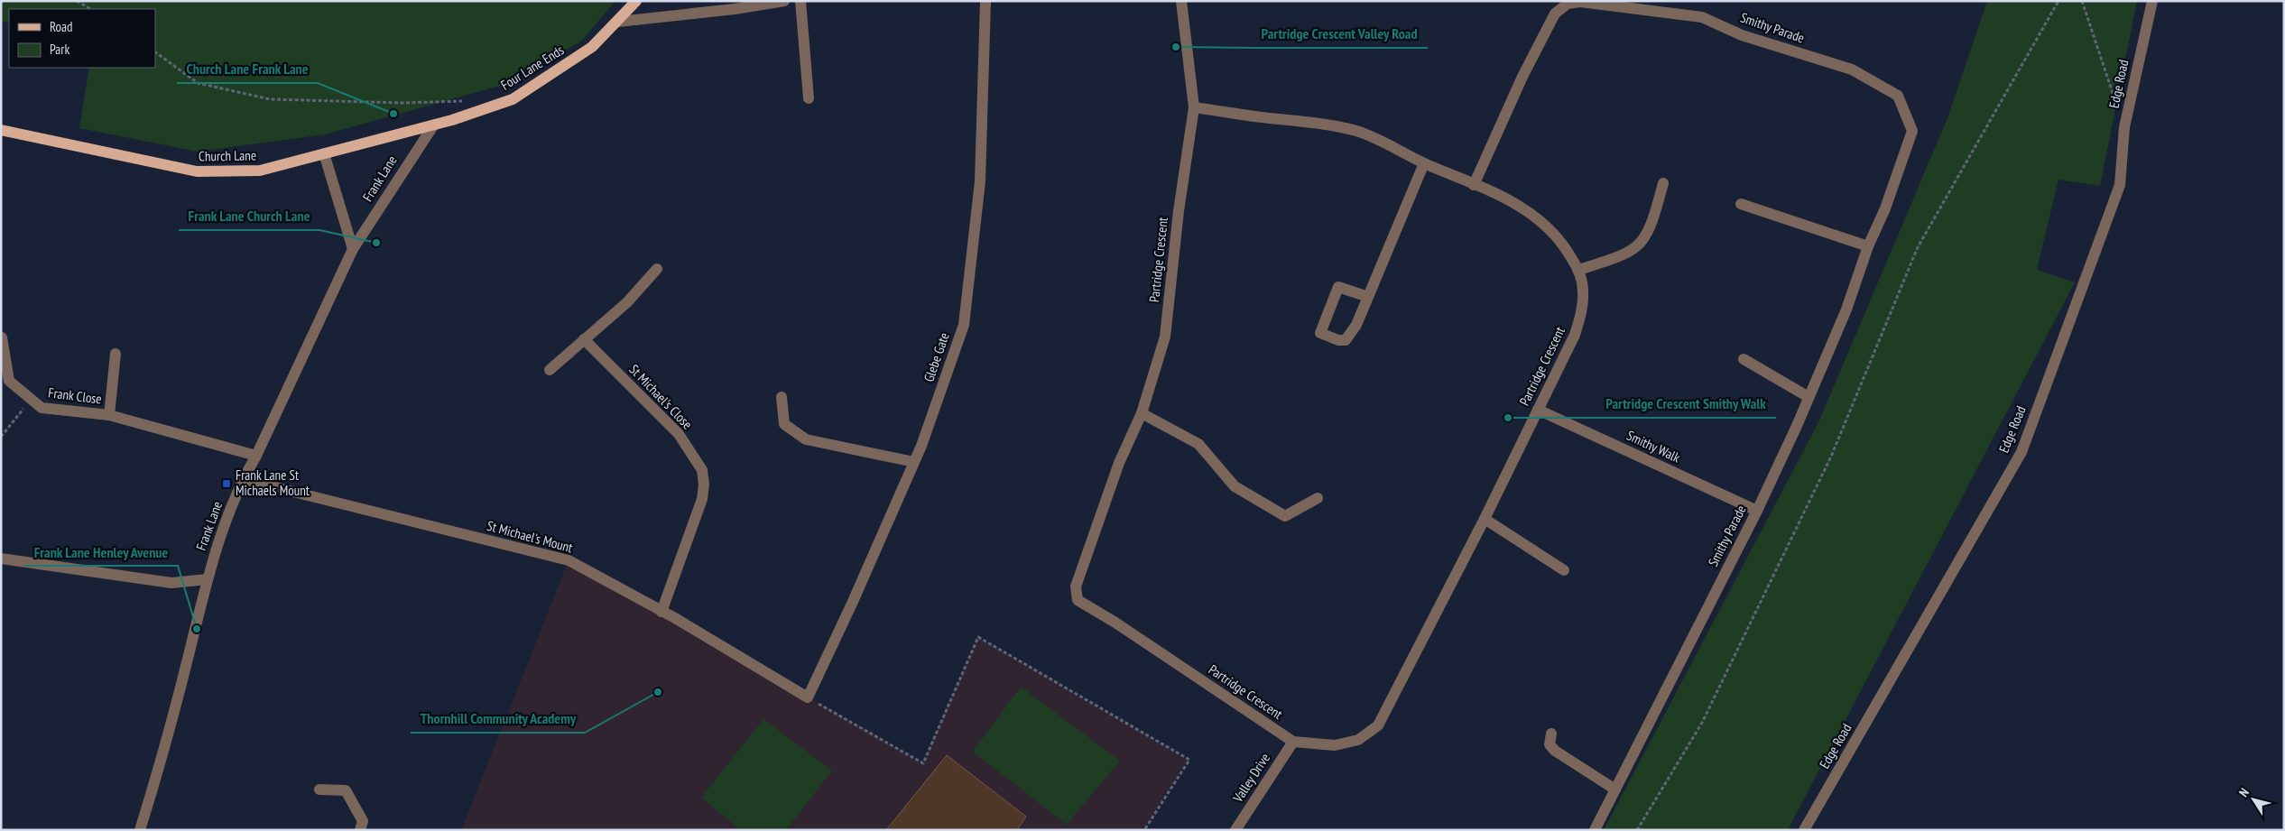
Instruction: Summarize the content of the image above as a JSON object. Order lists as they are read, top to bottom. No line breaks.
{"streets":{"main road":["Four Lane Ends","Church Lane"],"street":["Smithy Parade","Edge Road","Frank Lane","Partridge Crescent","Glebe Gate","Frank Close","St Michael's Close","Smithy Walk","St Michael's Mount","Valley Drive"]},"crossings":[["Smithy Parade","Partridge Crescent"],["Smithy Parade","Smithy Walk"],["Four Lane Ends","Church Lane"],["Church Lane","Frank Lane"],["Frank Lane","Frank Close"],["Frank Lane","St Michael's Mount"],["Partridge Crescent","Smithy Walk"],["Partridge Crescent","Valley Drive"],["Glebe Gate","St Michael's Mount"],["St Michael's Close","St Michael's Mount"]],"places":{"other":["Partridge Crescent Valley Road","Church Lane Frank Lane","Frank Lane Church Lane","Partridge Crescent Smithy Walk","Frank Lane Henley Avenue","Thornhill Community Academy"],"transit":["Frank Lane St Michaels Mount"]},"legend":["Road","Park"],"north":"top left"}
